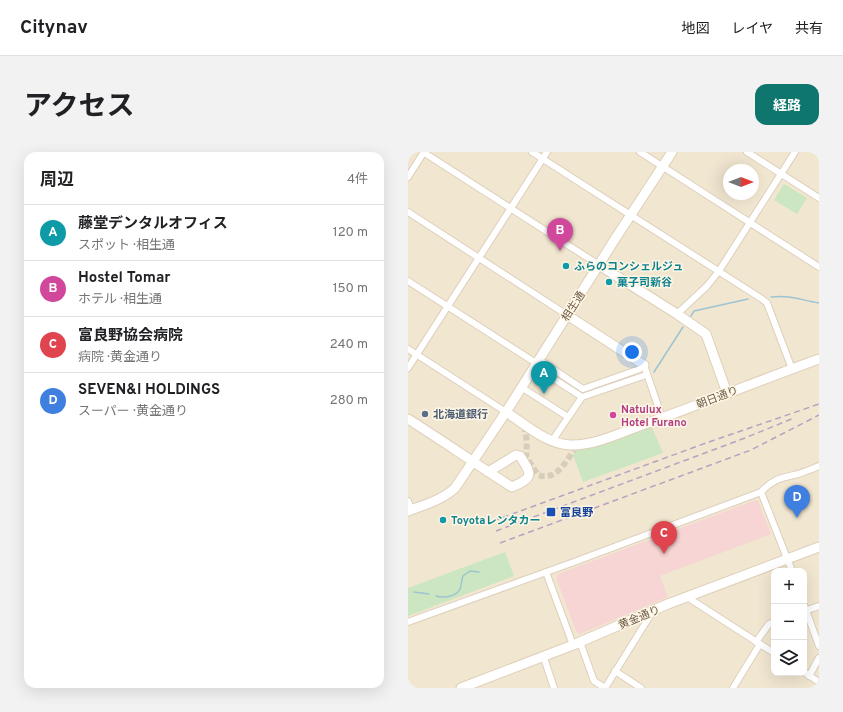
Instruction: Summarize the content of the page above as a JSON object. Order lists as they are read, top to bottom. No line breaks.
{"streets":{"street":["相生通","朝日通り","黄金通り"]},"crossings":[["相生通","朝日通り"]],"places":{"other":["ふらのコンシェルジュ","菓子司新谷","北海道銀行","Natulux Hotel Furano","Toyotaレンタカー"],"transit":["富良野"]},"north":"right","page":{"header":"Citynav","nav":["地図","レイヤ","共有"],"title":"アクセス","buttons":"経路","heading":["周辺","4件"],"list":[{"mark":"A","name":"藤堂デンタルオフィス","note":"スポット · 相生通","value":"120 m"},{"mark":"B","name":"Hostel Tomar","note":"ホテル · 相生通","value":"150 m"},{"mark":"C","name":"富良野協会病院","note":"病院 · 黄金通り","value":"240 m"},{"mark":"D","name":"SEVEN&I HOLDINGS","note":"スーパー · 黄金通り","value":"280 m"}],"pins":["B","A","D","C"],"map_buttons":["+","−"]}}
